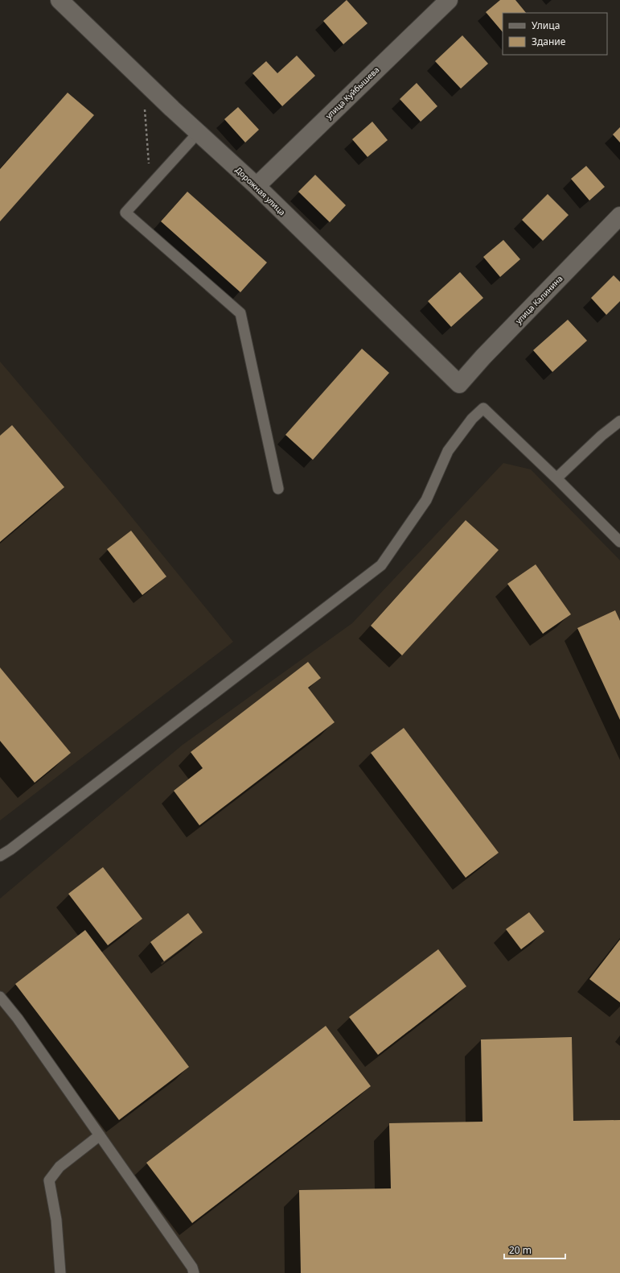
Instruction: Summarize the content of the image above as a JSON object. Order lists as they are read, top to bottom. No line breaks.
{"streets":{"street":["улица Куйбышева","Дорожная улица","улица Калинина"]},"crossings":[["улица Куйбышева","Дорожная улица"],["Дорожная улица","улица Калинина"]],"legend":["Улица","Здание"],"scale_bar":"20 m"}
